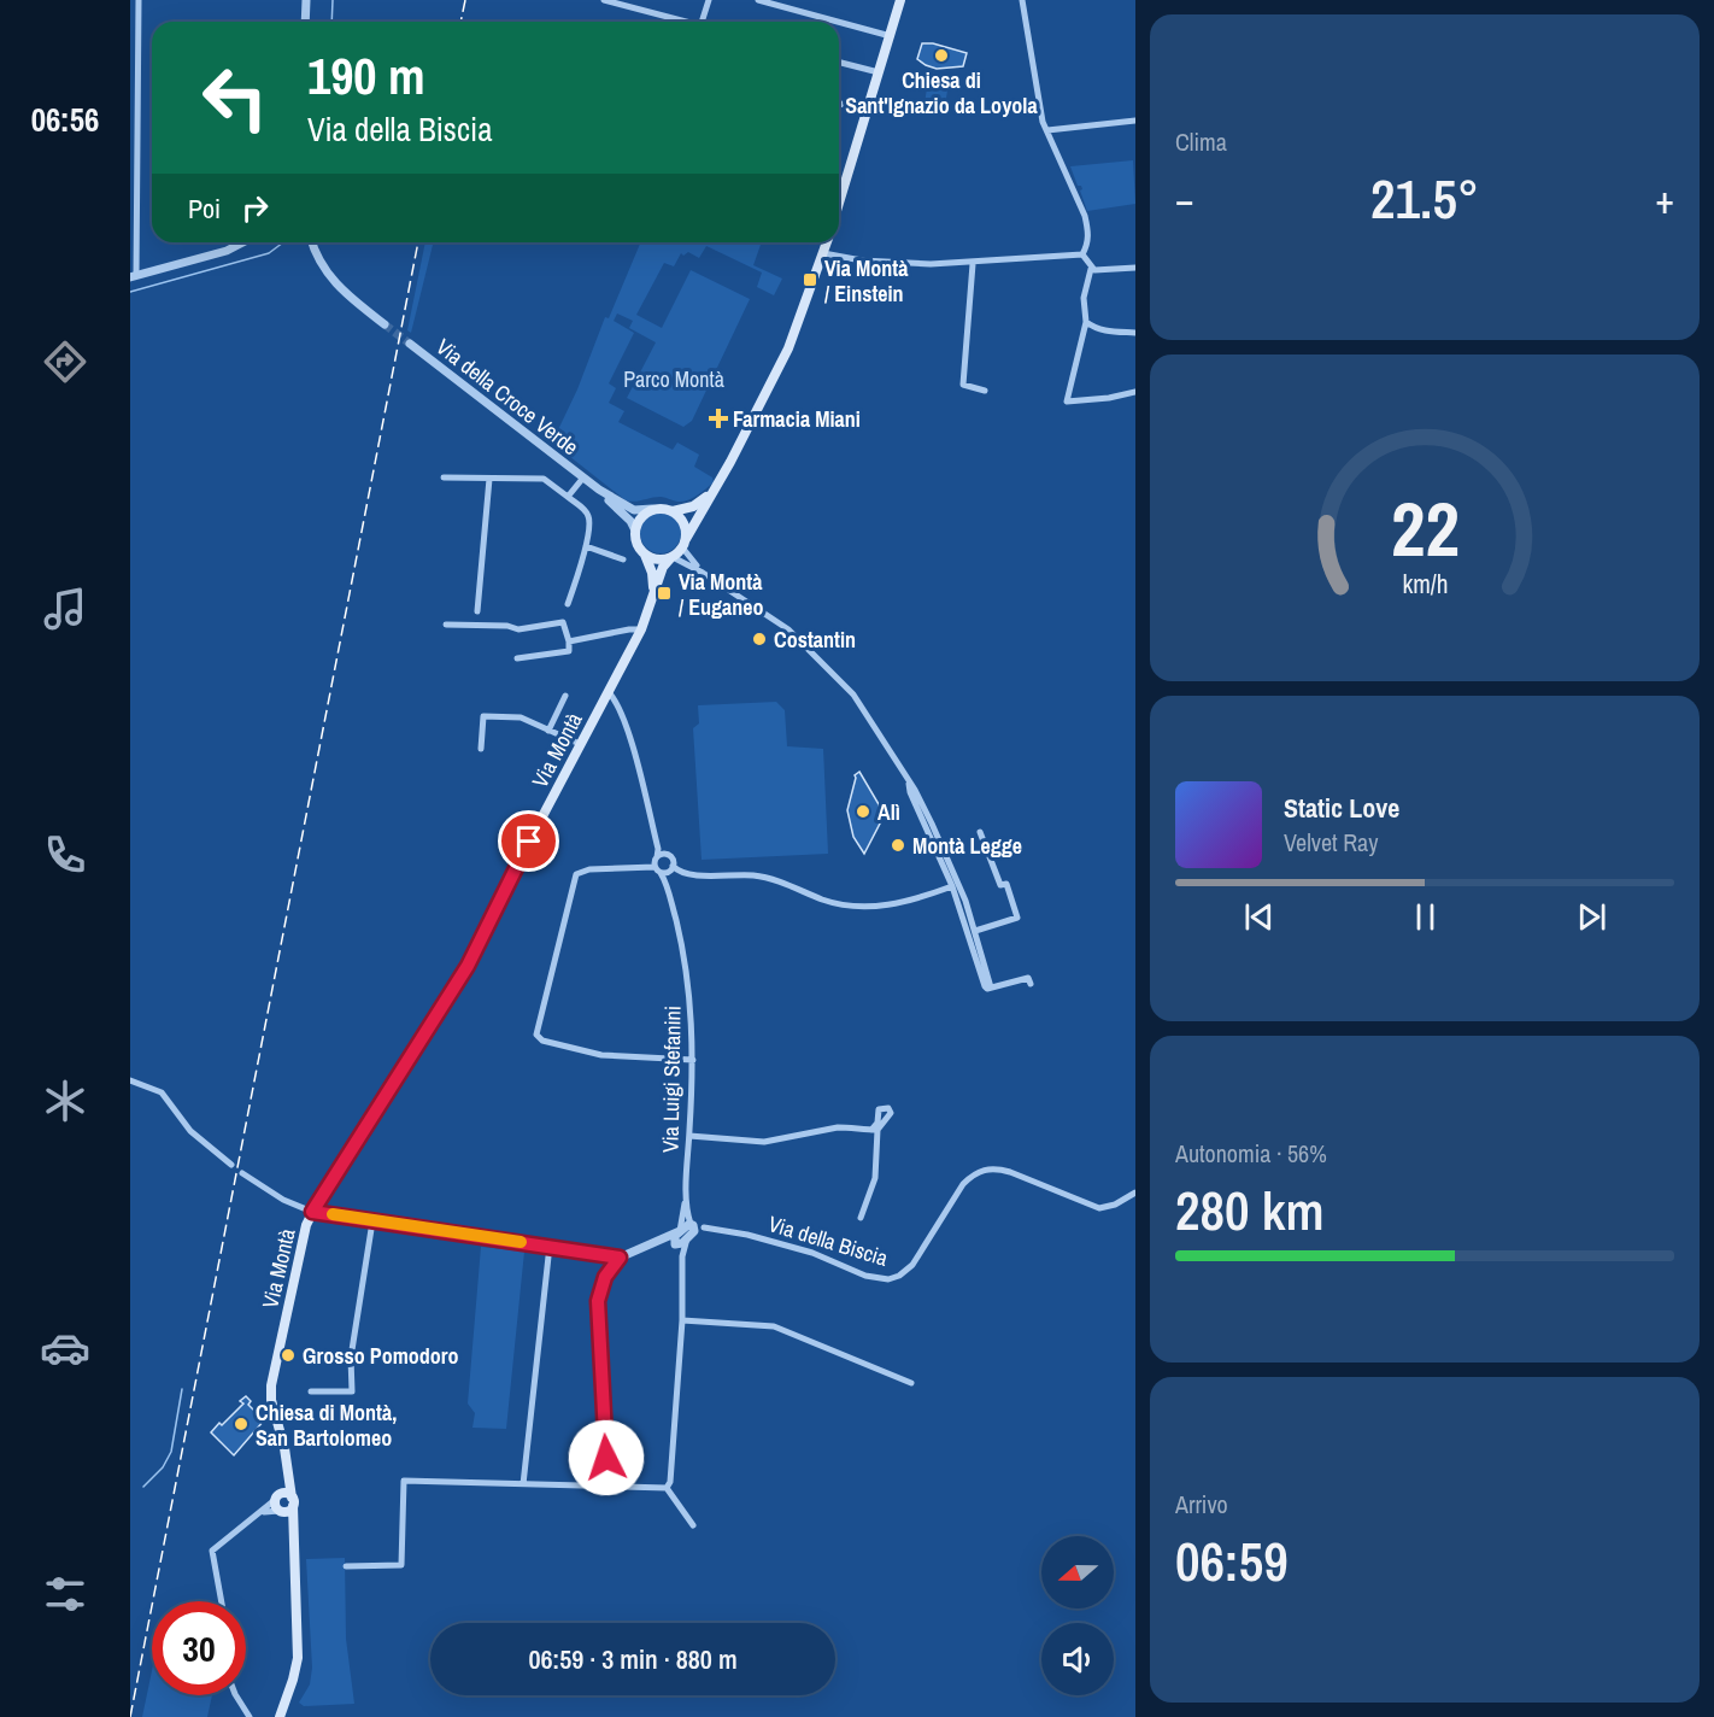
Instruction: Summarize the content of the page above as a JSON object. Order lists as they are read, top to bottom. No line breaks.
{"streets":{"main road":["Via Montà"],"street":["Via della Croce Verde","Via Luigi Stefanini","Via della Biscia"]},"crossings":[["Via della Croce Verde","Via Montà"],["Via Luigi Stefanini","Via della Biscia"]],"parks":["Parco Montà"],"places":{"other":["Chiesa di Sant'Ignazio da Loyola","Costantin","Alì","Montà Legge","Grosso Pomodoro","Chiesa di Montà, San Bartolomeo"],"transit":["Via Montà / Einstein","Via Montà / Euganeo"],"health":["Farmacia Miani"]},"north":"left","page":{"tabs":"06:56","tile":["Clima",["Autonomia · 56%","280 km"],["Arrivo","06:59"]],"turn":["190 m","Via della Biscia"],"heat":["−","21.5°","+"],"then":"Poi","song":["Static Love","Velvet Ray"],"limit":"30","trip":"06:59 · 3 min · 880 m","gauge":["22","km/h"]}}
